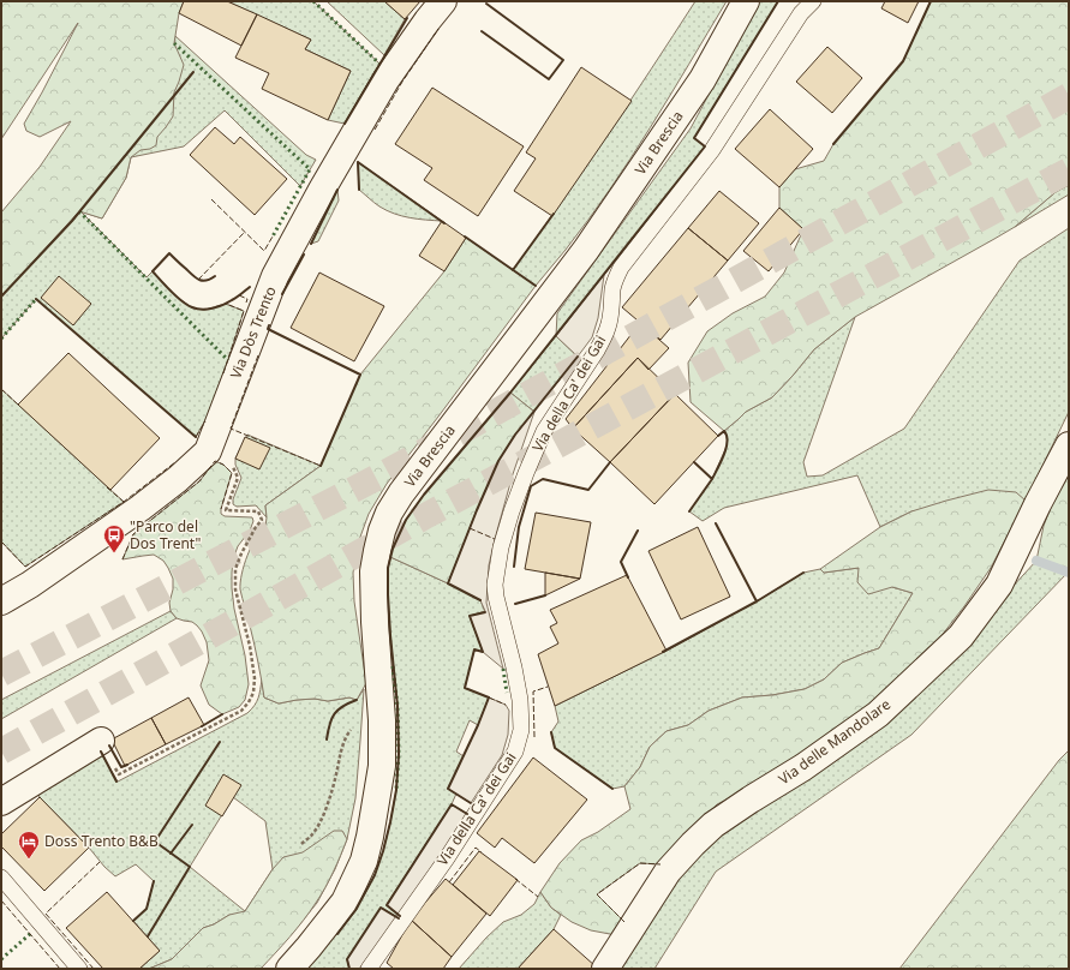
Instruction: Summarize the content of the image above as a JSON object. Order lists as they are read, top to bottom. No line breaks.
{"streets":{"street":["Via Brescia","Via Dòs Trento","Via delle Mandolare"],"lane":["Via della Ca' dei Gai"]},"places":{"bus stop":["\"Parco del Dos Trent\""],"hotel":["Doss Trento B&B"]}}
